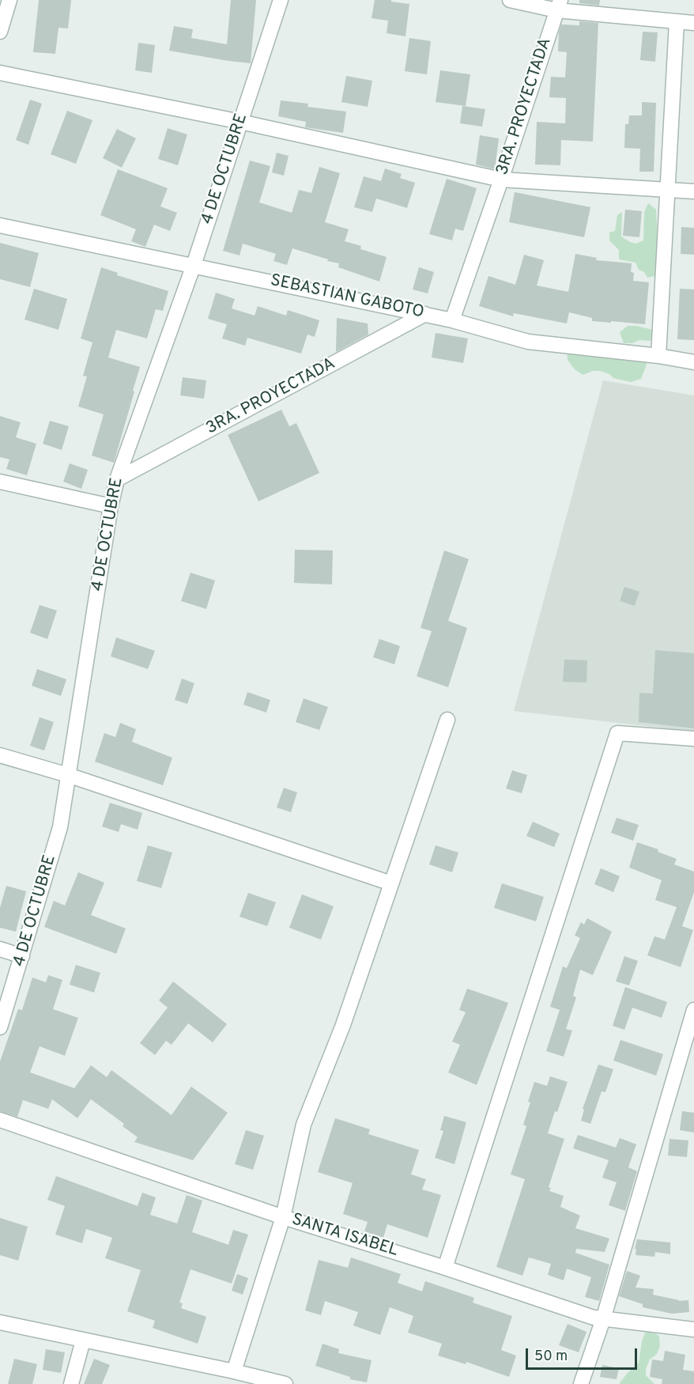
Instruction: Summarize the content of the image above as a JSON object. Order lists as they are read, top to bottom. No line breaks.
{"streets":{"street":["3RA. PROYECTADA","4 DE OCTUBRE","SEBASTIAN GABOTO","SANTA ISABEL"]},"crossings":[["3RA. PROYECTADA","4 DE OCTUBRE"],["3RA. PROYECTADA","SEBASTIAN GABOTO"],["4 DE OCTUBRE","SEBASTIAN GABOTO"]],"scale_bar":"50 m"}
